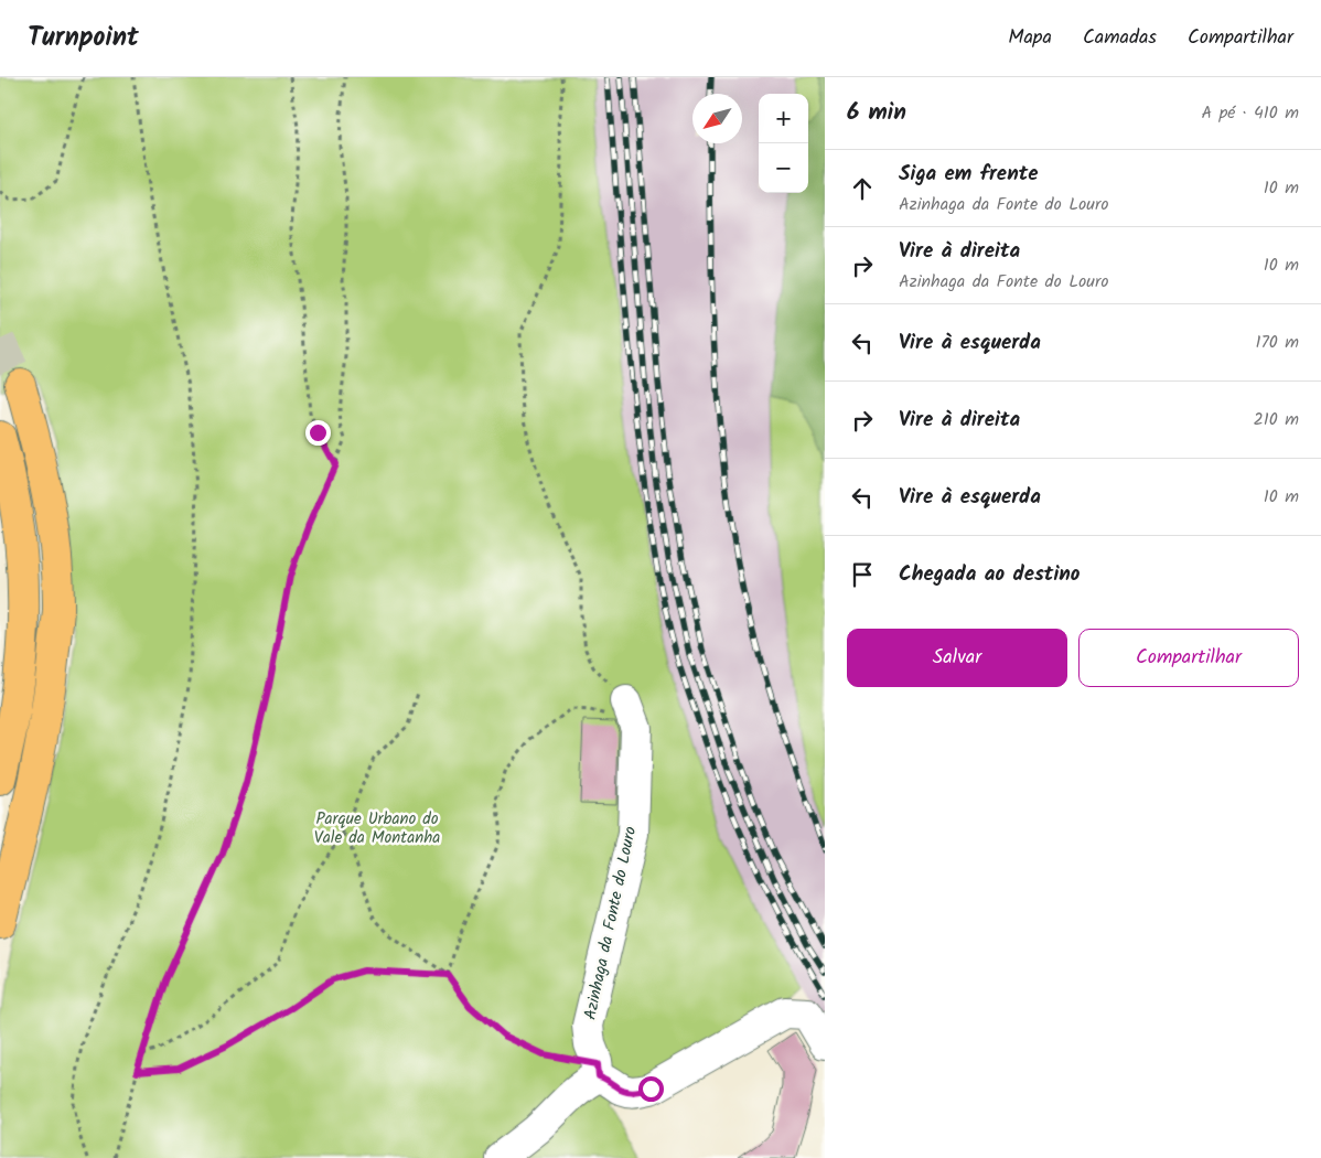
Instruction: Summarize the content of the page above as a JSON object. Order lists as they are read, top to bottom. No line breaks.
{"streets":{"street":["Azinhaga da Fonte do Louro"]},"parks":["Parque Urbano do Vale da Montanha"],"north":"bottom left","page":{"header":"Turnpoint","nav":["Mapa","Camadas","Compartilhar"],"heading":["6 min","A pé · 410 m"],"map_buttons":["+","−"],"list":[["Siga em frente","Azinhaga da Fonte do Louro","10 m"],["Vire à direita","Azinhaga da Fonte do Louro","10 m"],["Vire à esquerda","170 m"],["Vire à direita","210 m"],["Vire à esquerda","10 m"],"Chegada ao destino"],"buttons":["Salvar","Compartilhar"]}}
